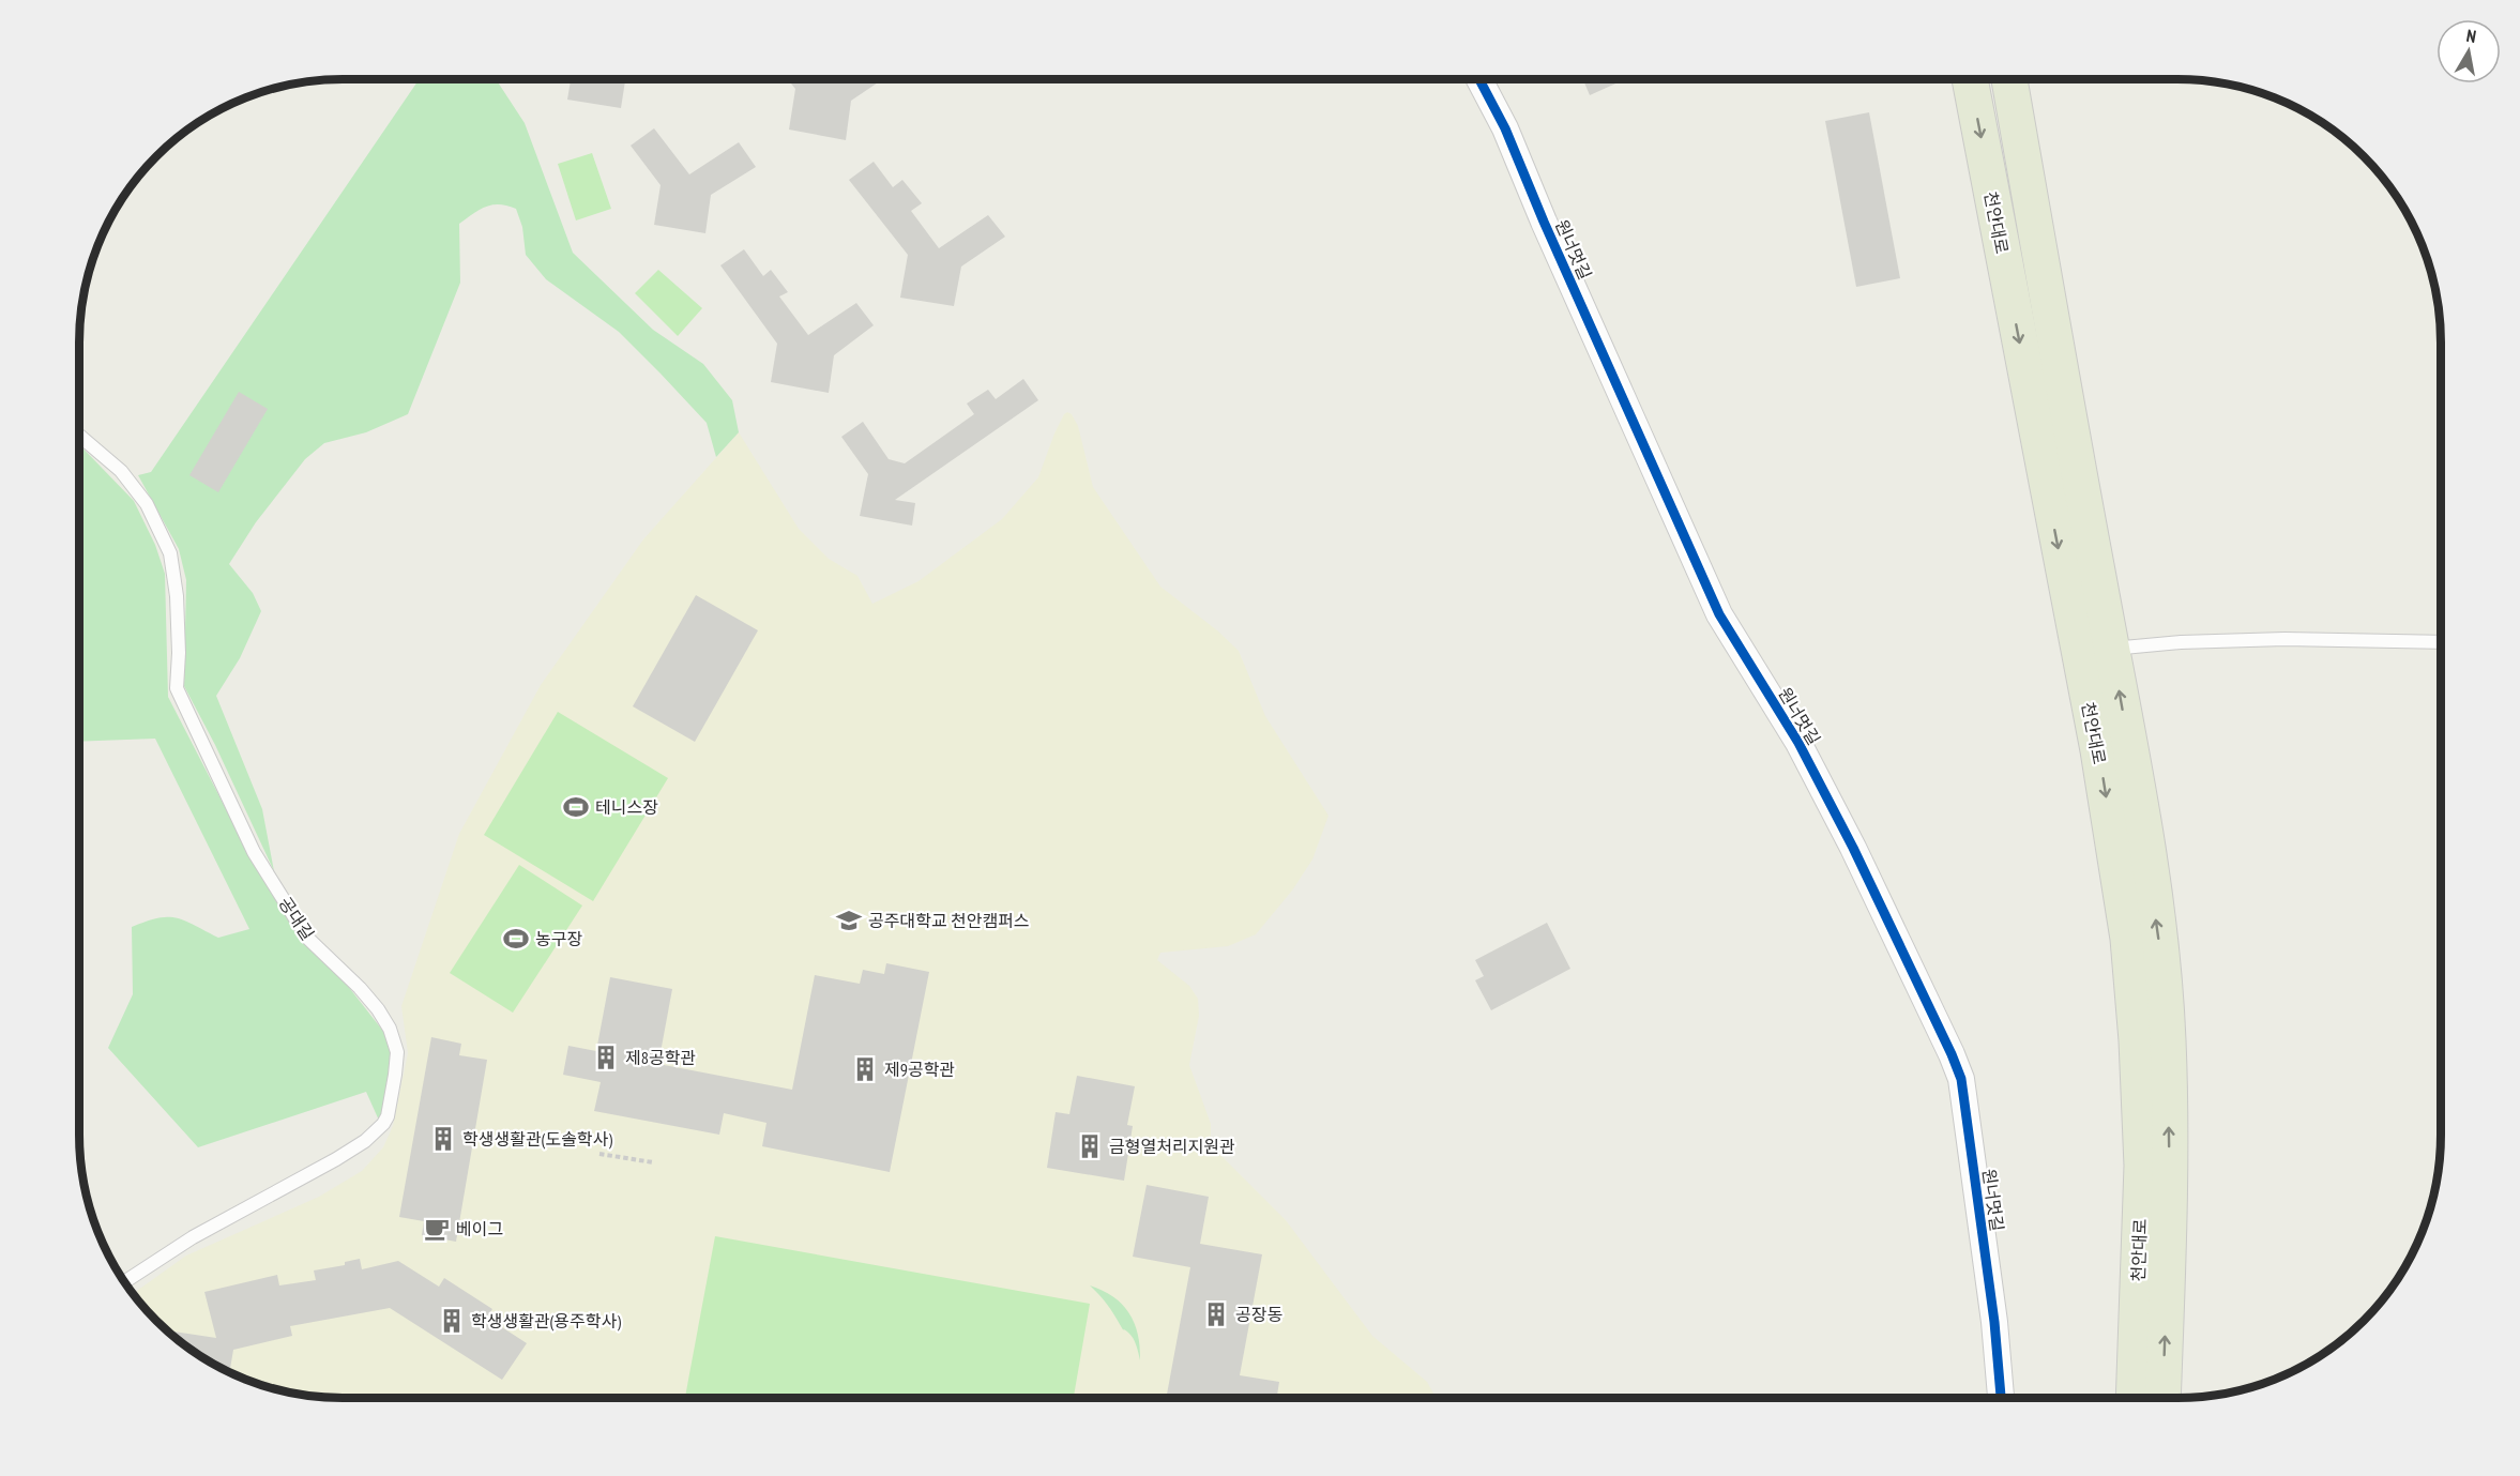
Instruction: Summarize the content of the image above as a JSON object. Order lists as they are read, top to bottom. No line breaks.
{"streets":{"main road":["천안대로"],"street":["원너멋길"],"lane":["공대길"]},"places":{"sports":["테니스장","농구장"],"school or university":["공주대학교 천안캠퍼스"],"building":["제8공학관","제9공학관","학생생활관(도솔학사)","금형열처리지원관","공장동","학생생활관(용주학사)"],"cafe":["베이그"]},"north":"top"}
